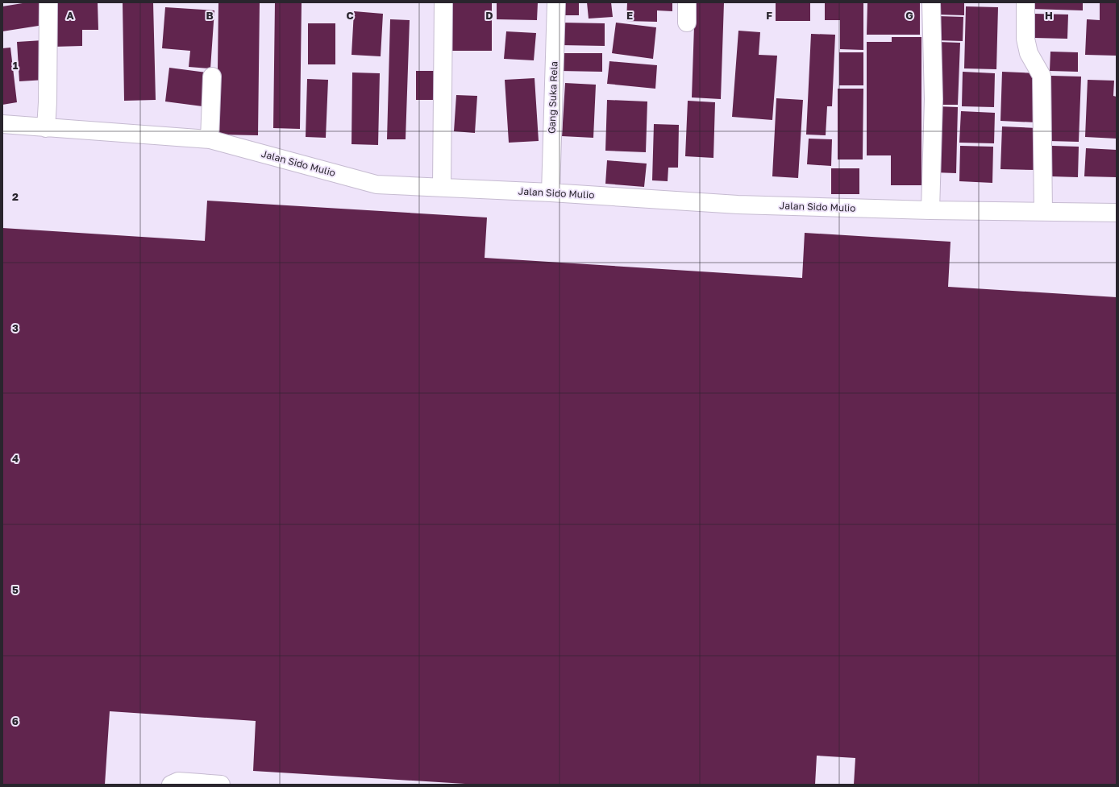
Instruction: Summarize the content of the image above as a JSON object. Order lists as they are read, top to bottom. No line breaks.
{"streets":{"street":["Gang Suka Rela","Jalan Sido Mulio"]},"crossings":[["Gang Suka Rela","Jalan Sido Mulio"]],"grid":{"columns":["A","B","C","D","E","F","G","H"],"rows":["1","2","3","4","5","6"]}}
